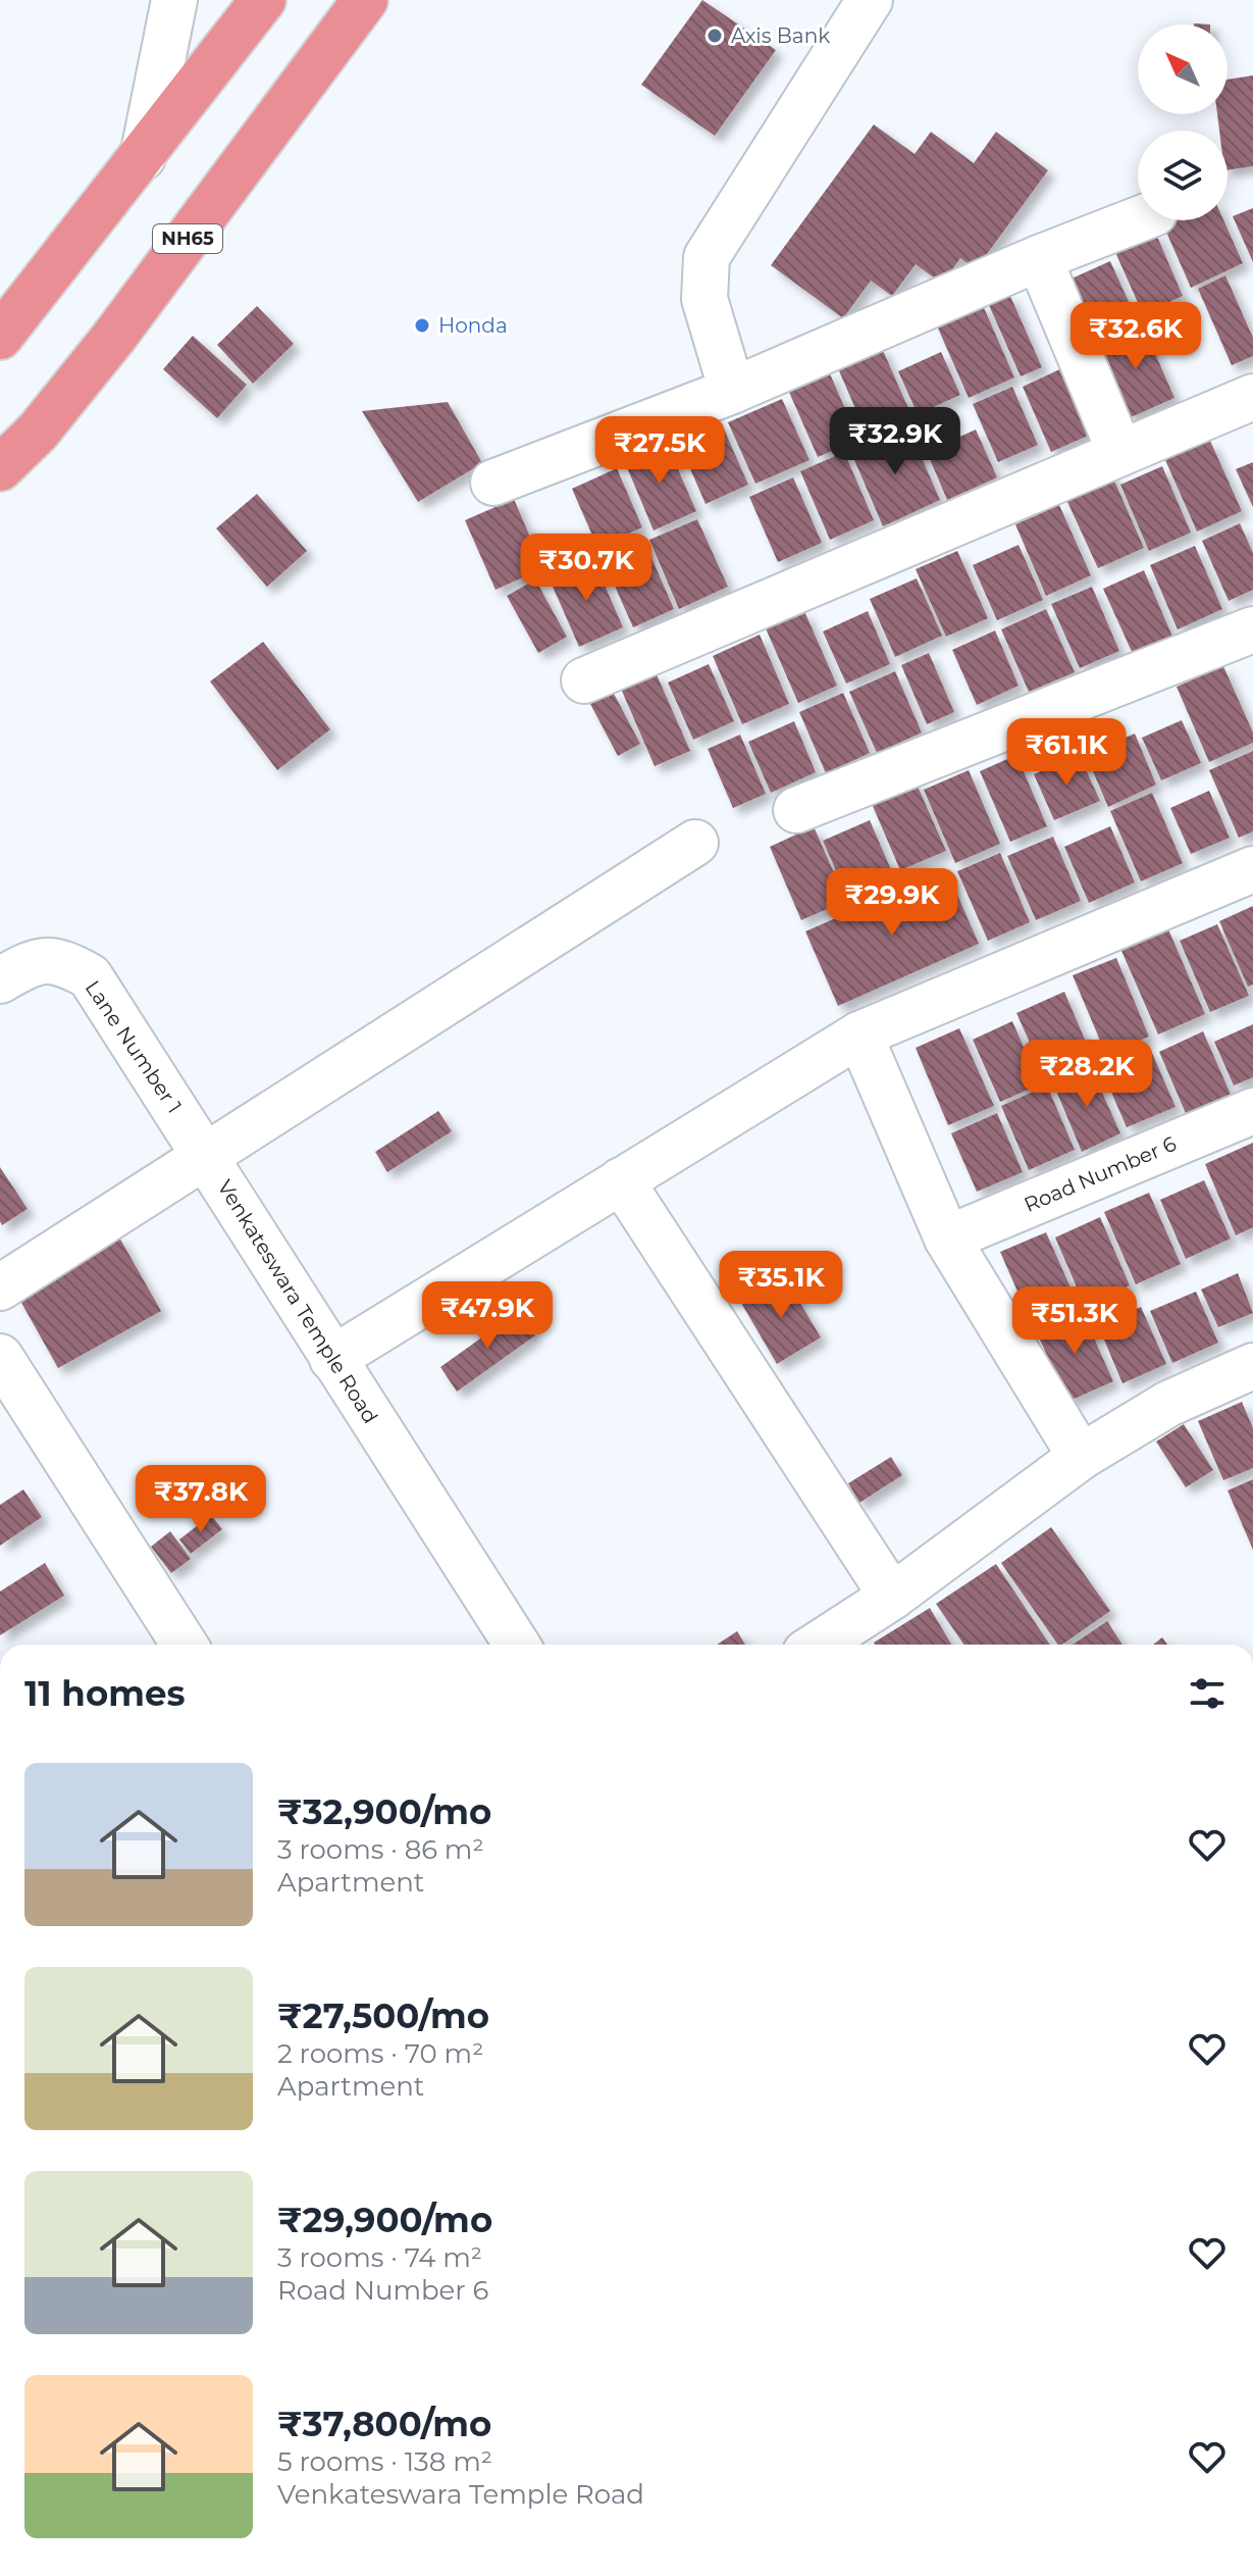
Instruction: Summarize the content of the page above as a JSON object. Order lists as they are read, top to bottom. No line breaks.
{"streets":{"highway":["NH65"],"street":["Lane Number 1","Road Number 6","Venkateswara Temple Road"]},"crossings":[["Lane Number 1","Venkateswara Temple Road"]],"places":["Axis Bank","Honda"],"north":"top left","page":{"price":["₹32.6K","₹32.9K","₹27.5K","₹30.7K","₹61.1K","₹29.9K","₹28.2K","₹35.1K","₹47.9K","₹51.3K","₹37.8K"],"heading":"11 homes","list":[{"name":"₹32,900/mo","note":"3 rooms · 86 m² · Apartment"},{"name":"₹27,500/mo","note":"2 rooms · 70 m² · Apartment"},{"name":"₹29,900/mo","note":"3 rooms · 74 m² · Road Number 6"},{"name":"₹37,800/mo","note":"5 rooms · 138 m² · Venkateswara Temple Road"}]}}
